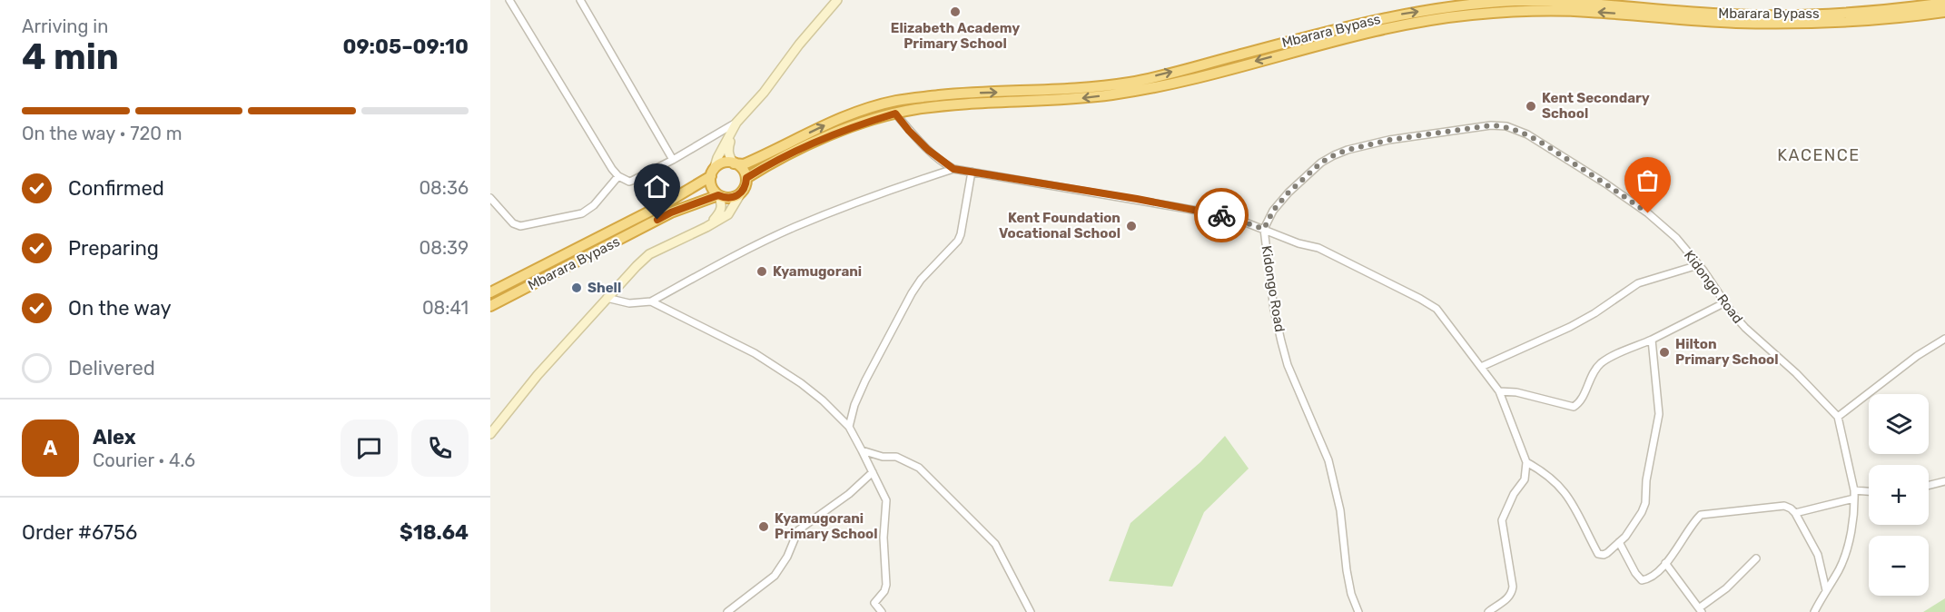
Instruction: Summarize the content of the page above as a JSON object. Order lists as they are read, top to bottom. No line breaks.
{"streets":{"highway":["Mbarara Bypass"],"street":["Kidongo Road"]},"districts":["KACENCE"],"places":["Elizabeth Academy Primary School","Kent Secondary School","Kent Foundation Vocational School","Kyamugorani","Shell","Hilton Primary School","Kyamugorani Primary School"],"page":{"heading":["4 min","Arriving in","09:05–09:10"],"panel":["Alex","Courier · 4.6","Order #6756","$18.64"],"bar":"On the way · 720 m","list":[["Confirmed","08:36"],["Preparing","08:39"],["On the way","08:41"],"Delivered"],"map_buttons":["+","−"],"round":"A"}}
